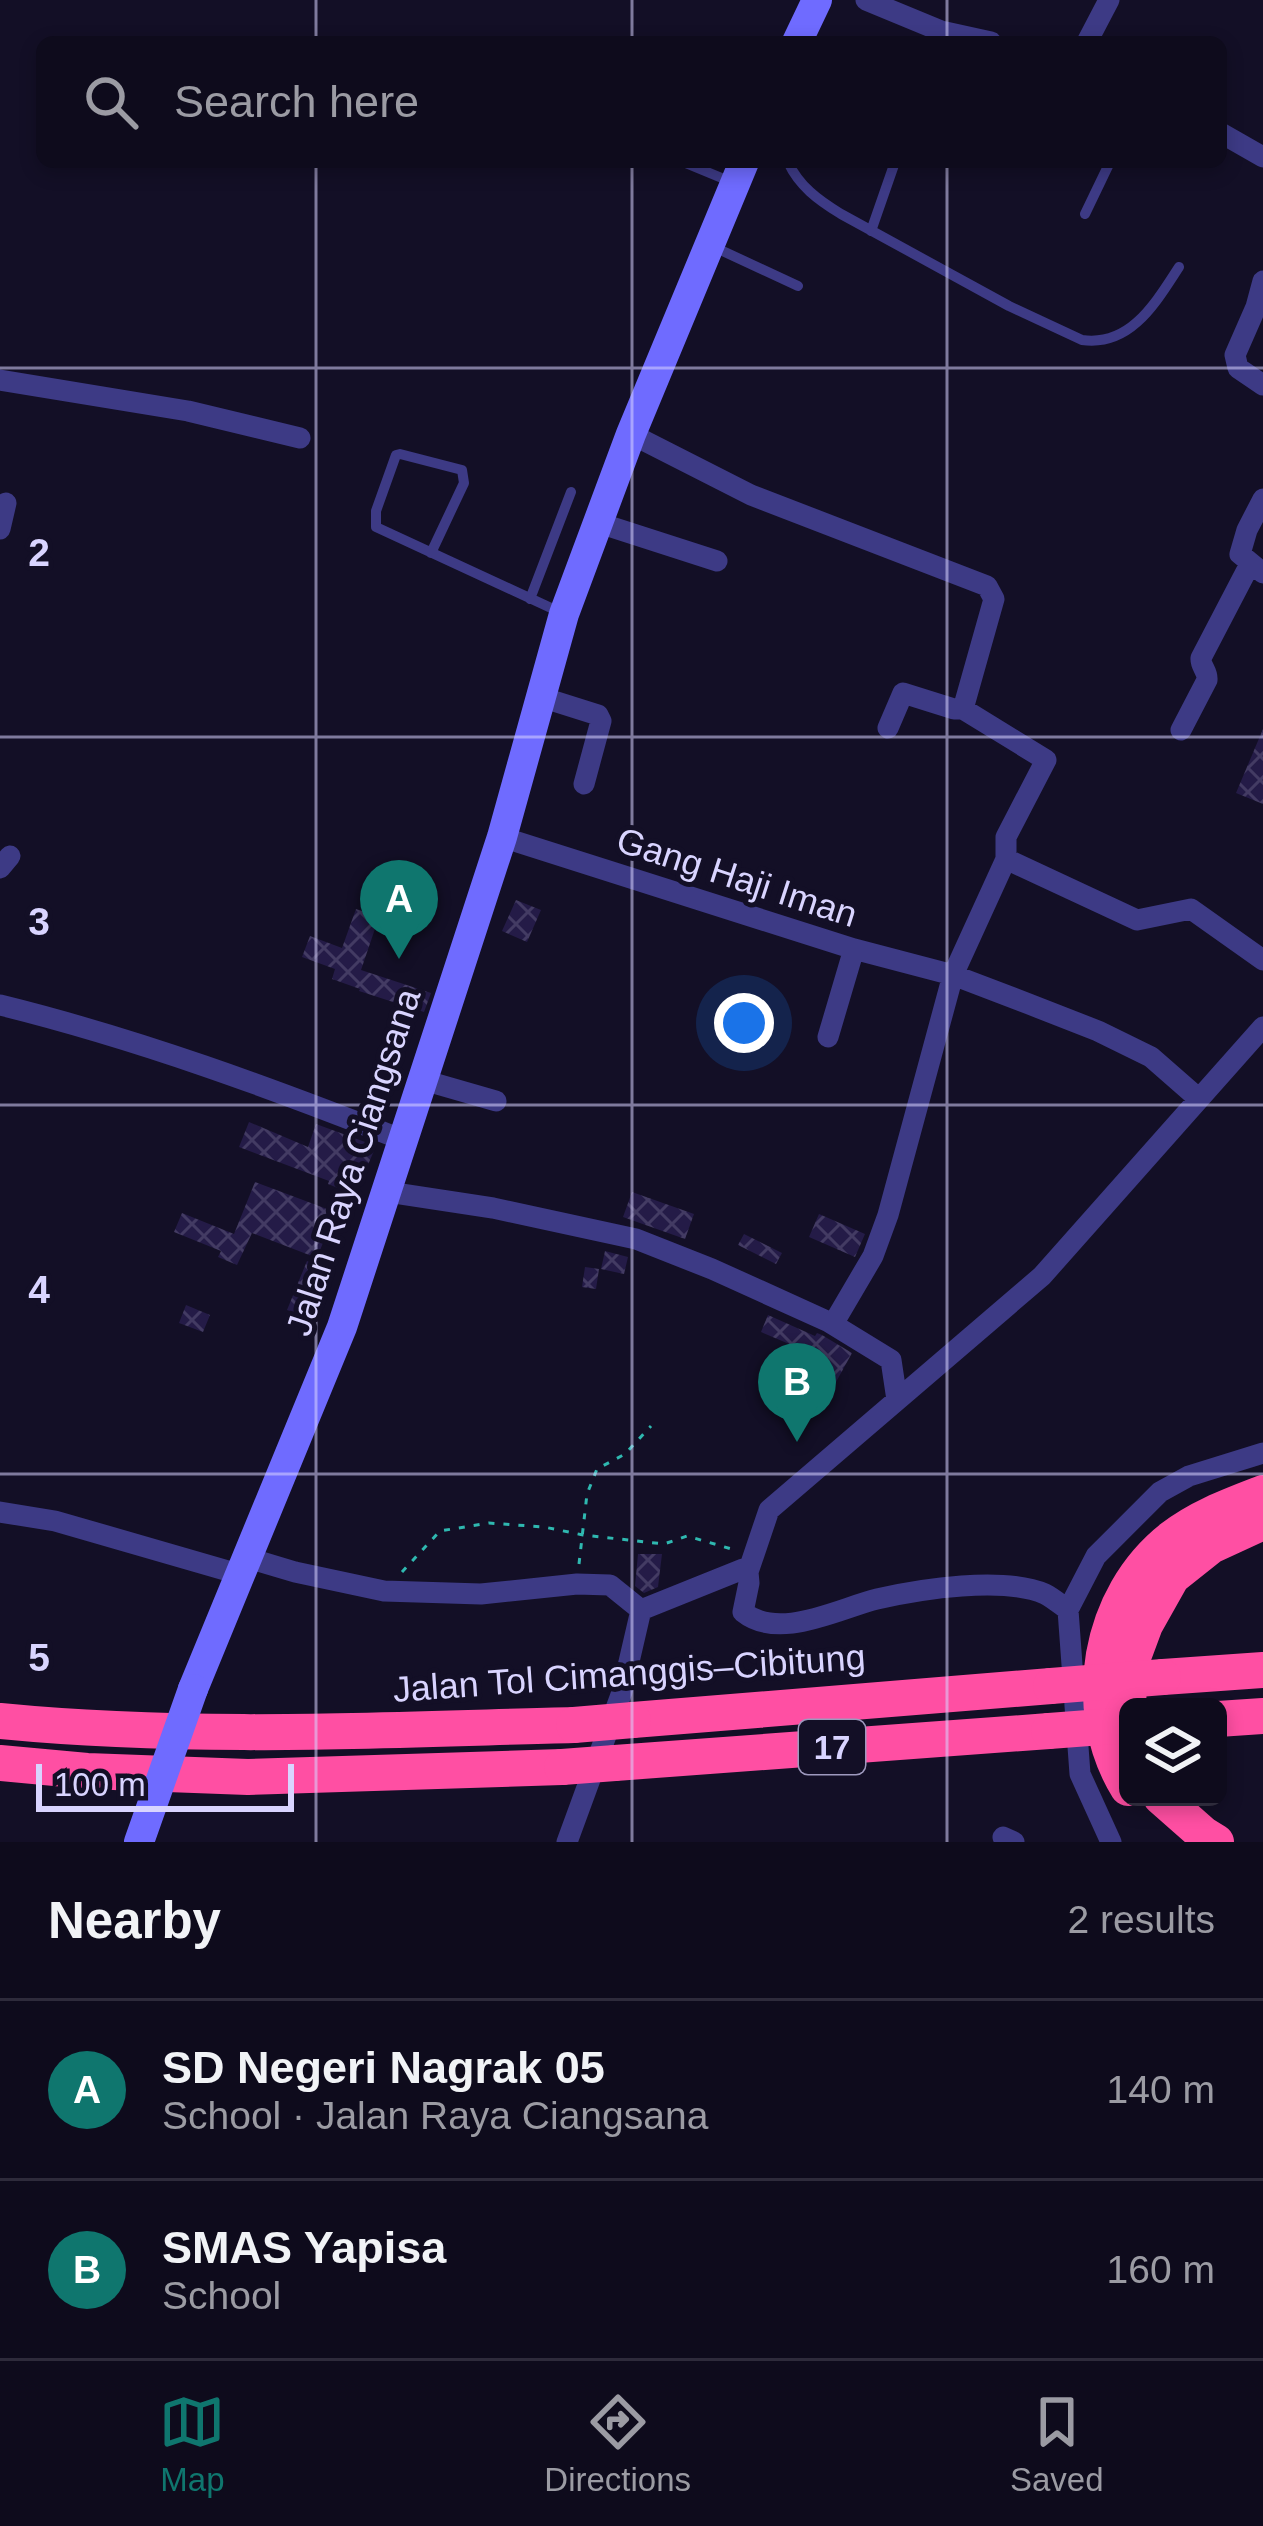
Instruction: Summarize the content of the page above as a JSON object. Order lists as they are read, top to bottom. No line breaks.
{"streets":{"highway":["Jalan Tol Cimanggis–Cibitung","17"],"main road":["Jalan Raya Ciangsana"],"street":["Gang Haji Iman"]},"crossings":[["Gang Haji Iman","Jalan Raya Ciangsana"]],"scale_bar":"100 m","page":{"search":"Search here","pins":["A","B"],"scale":"100 m","heading":["Nearby","2 results"],"list":[{"mark":"A","name":"SD Negeri Nagrak 05","note":"School · Jalan Raya Ciangsana","value":"140 m"},{"mark":"B","name":"SMAS Yapisa","note":"School","value":"160 m"}],"nav":["Map","Directions","Saved"]},"grid":{"rows":["2","3","4","5"]}}
